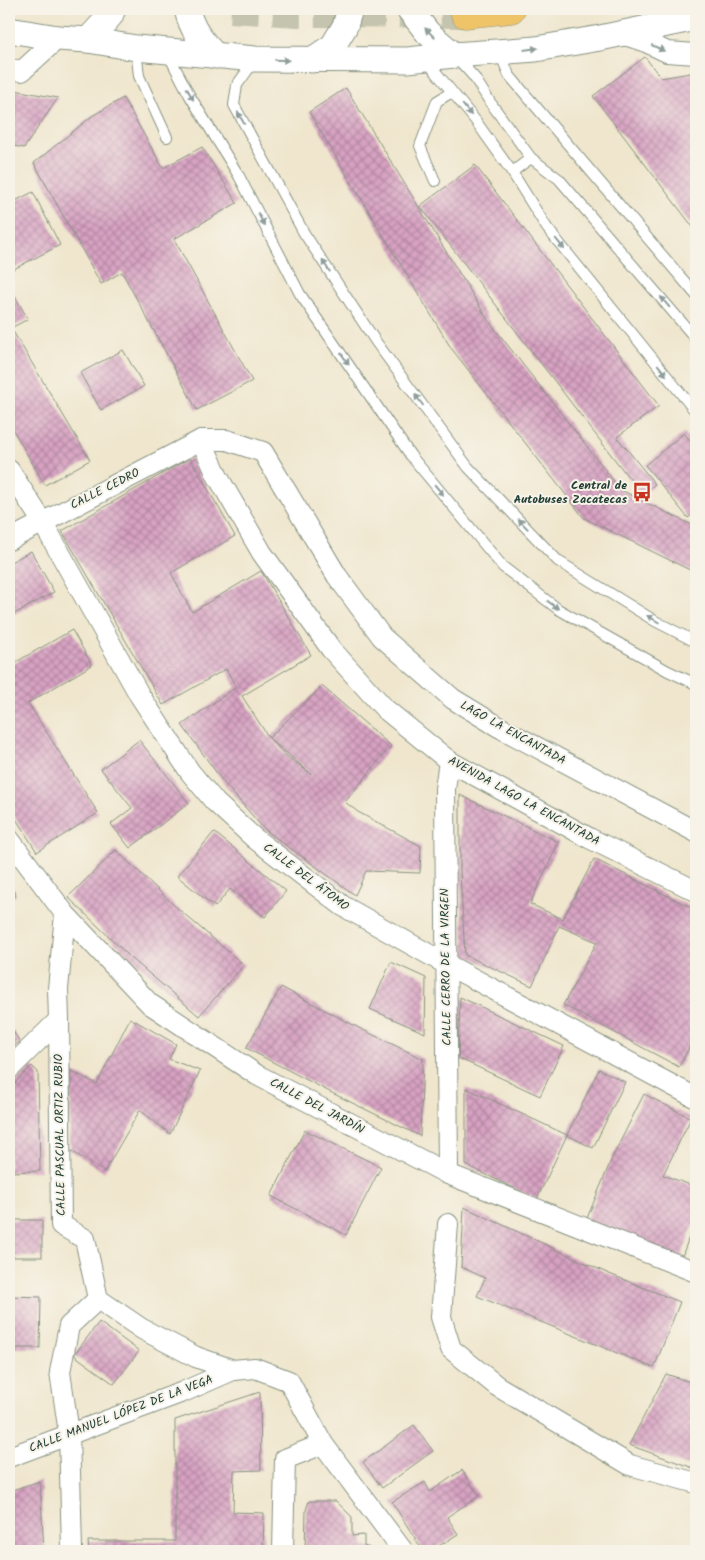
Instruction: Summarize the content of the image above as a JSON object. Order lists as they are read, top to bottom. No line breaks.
{"streets":{"street":["CALLE CEDRO","LAGO LA ENCANTADA","AVENIDA LAGO LA ENCANTADA","CALLE DEL ÁTOMO","CALLE CERRO DE LA VIRGEN","CALLE DEL JARDÍN","CALLE PASCUAL ORTIZ RUBIO","CALLE MANUEL LÓPEZ DE LA VEGA"]},"crossings":[["CALLE CEDRO","LAGO LA ENCANTADA"],["CALLE CEDRO","AVENIDA LAGO LA ENCANTADA"],["CALLE CEDRO","CALLE DEL ÁTOMO"],["LAGO LA ENCANTADA","AVENIDA LAGO LA ENCANTADA"],["AVENIDA LAGO LA ENCANTADA","CALLE CERRO DE LA VIRGEN"],["CALLE DEL ÁTOMO","CALLE CERRO DE LA VIRGEN"],["CALLE CERRO DE LA VIRGEN","CALLE DEL JARDÍN"]],"places":{"bus stop":["Central de Autobuses Zacatecas"]}}
